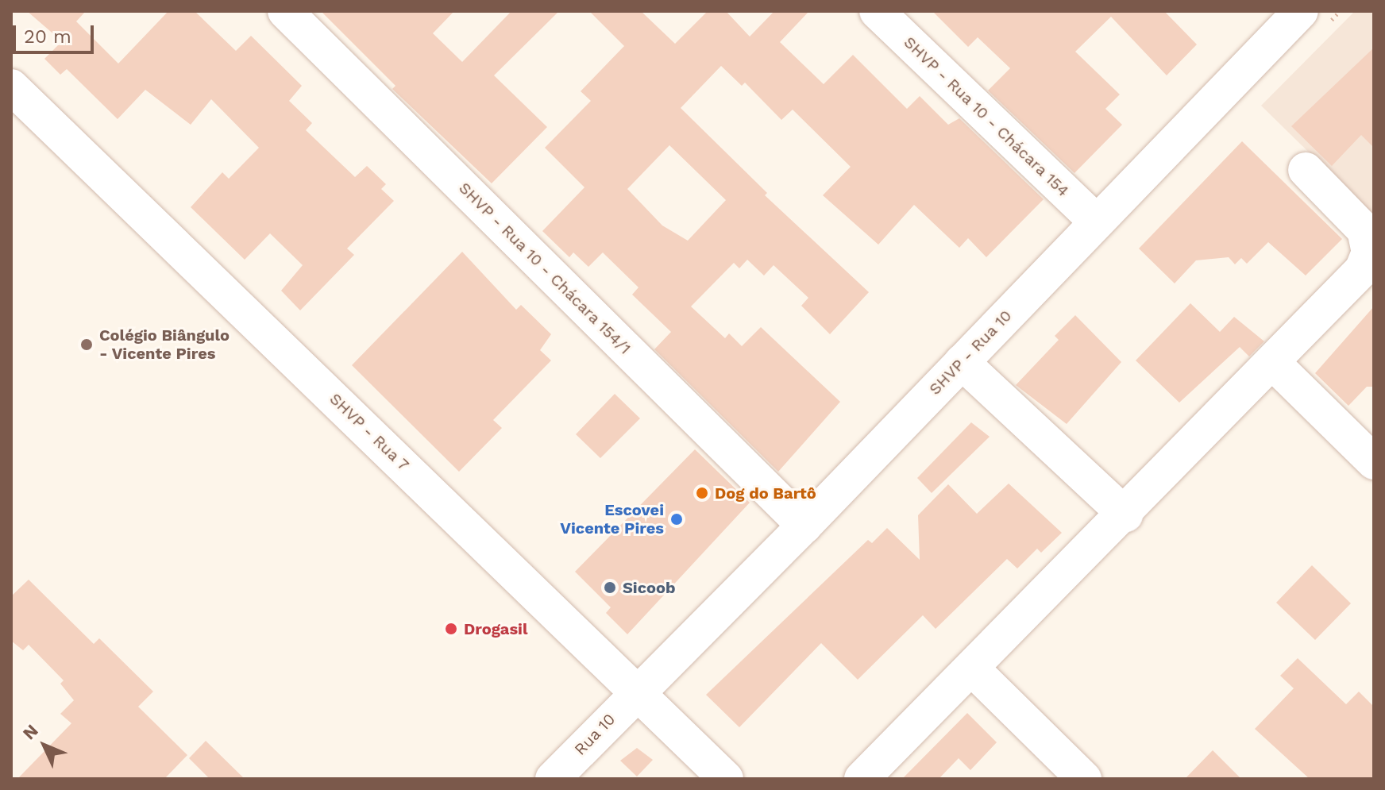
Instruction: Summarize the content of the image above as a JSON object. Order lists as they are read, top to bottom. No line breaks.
{"streets":{"street":["SHVP - Rua 10 - Chácara 154","SHVP - Rua 10 - Chácara 154/1","SHVP - Rua 10","SHVP - Rua 7","Rua 10"]},"crossings":[["SHVP - Rua 10 - Chácara 154","SHVP - Rua 10"],["SHVP - Rua 10 - Chácara 154/1","SHVP - Rua 10"],["SHVP - Rua 10","SHVP - Rua 7"],["SHVP - Rua 10","Rua 10"],["SHVP - Rua 7","Rua 10"]],"places":["Colégio Biângulo - Vicente Pires","Dog do Bartô","Escovei Vicente Pires","Sicoob","Drogasil"],"scale_bar":"20 m","north":"top left"}
